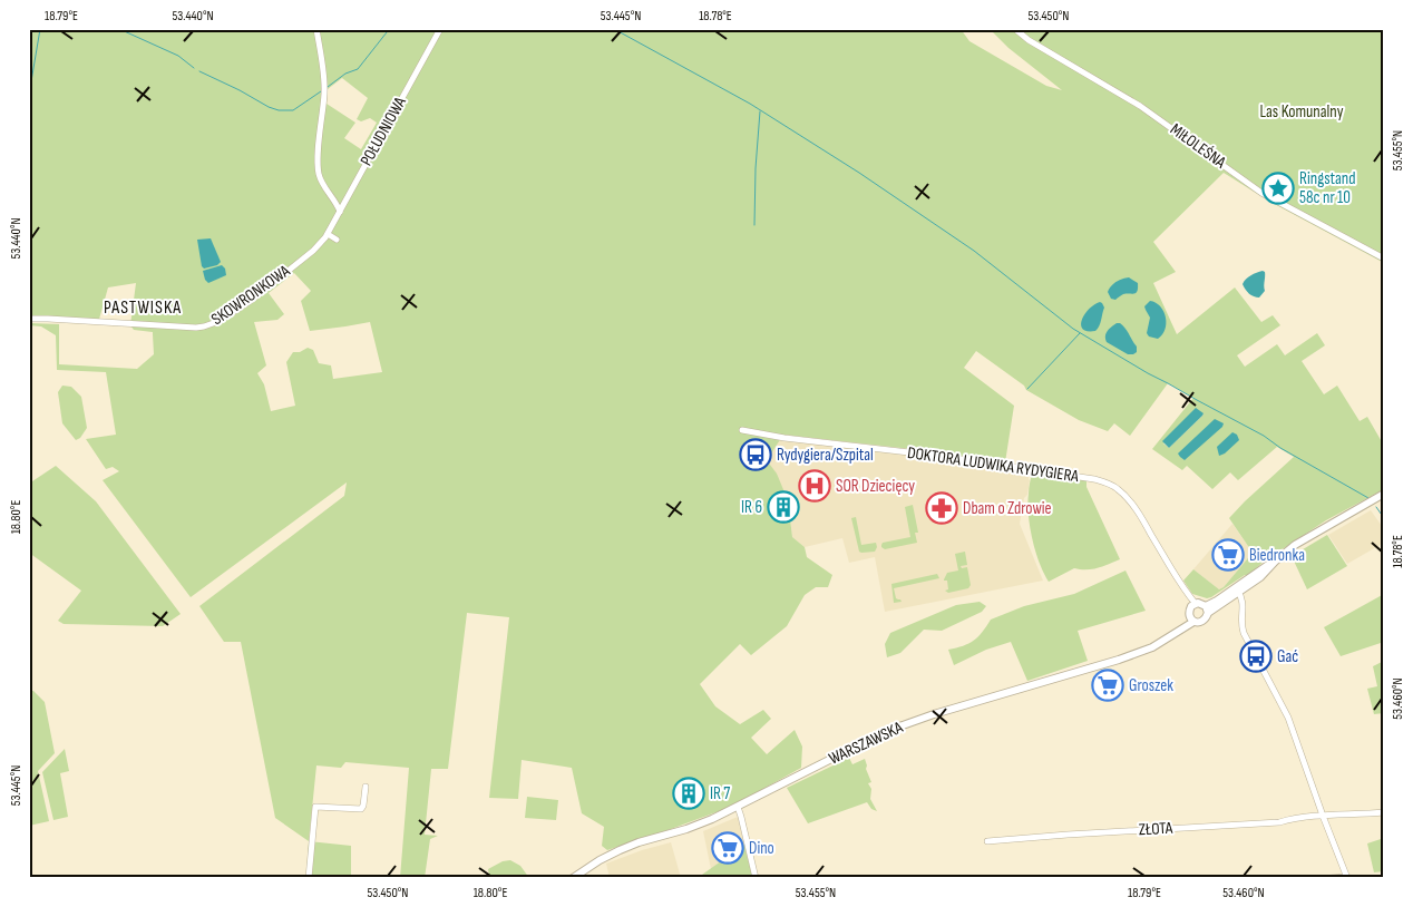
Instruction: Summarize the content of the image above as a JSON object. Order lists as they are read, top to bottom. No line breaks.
{"streets":{"main road":["WARSZAWSKA"],"street":["POŁUDNIOWA","MIŁOLEŚNA","SKOWRONKOWA","DOKTORA LUDWIKA RYDYGIERA","ZŁOTA"]},"crossings":[["POŁUDNIOWA","SKOWRONKOWA"],["DOKTORA LUDWIKA RYDYGIERA","WARSZAWSKA"]],"districts":["PASTWISKA"],"parks":["Las Komunalny"],"places":{"place":["Ringstand 58c nr 10"],"bus stop":["Rydygiera/Szpital","Gać"],"hospital":["SOR Dziecięcy"],"building":["IR 6","IR 7"],"pharmacy":["Dbam o Zdrowie"],"supermarket":["Biedronka","Groszek","Dino"]},"coordinates":["18.79°E","53.440°N","53.445°N","18.78°E","53.450°N","53.455°N","18.80°E","53.460°N"]}
